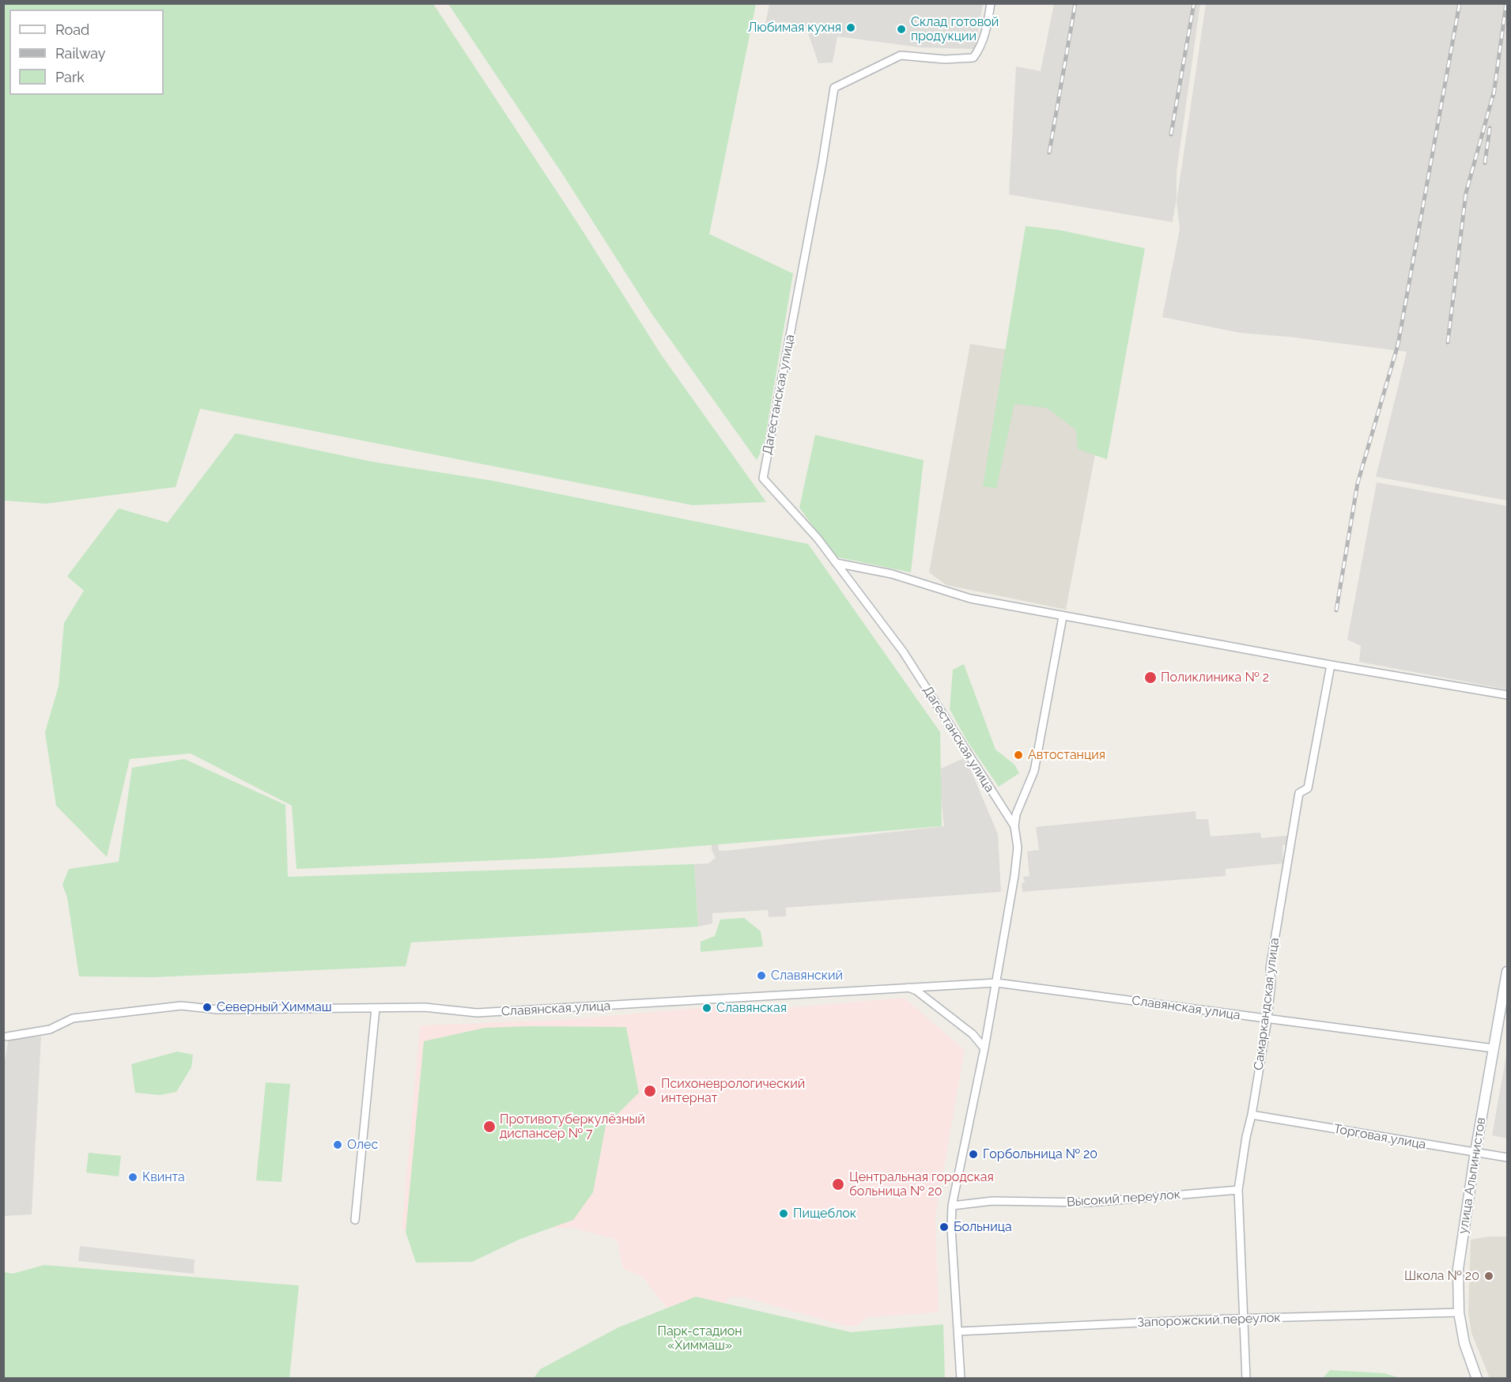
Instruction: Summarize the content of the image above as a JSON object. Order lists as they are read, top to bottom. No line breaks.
{"streets":{"main road":["улица Альпинистов"],"street":["Дагестанская улица","Самаркандская улица","Славянская улица","Торговая улица","Высокий переулок","Запорожский переулок"]},"crossings":[["Дагестанская улица","Славянская улица"],["Дагестанская улица","Высокий переулок"],["Дагестанская улица","Запорожский переулок"],["Самаркандская улица","Славянская улица"],["Самаркандская улица","Торговая улица"],["Самаркандская улица","Высокий переулок"],["Самаркандская улица","Запорожский переулок"],["Славянская улица","улица Альпинистов"],["Торговая улица","улица Альпинистов"],["улица Альпинистов","Запорожский переулок"]],"parks":["Парк-стадион «Химмаш»"],"places":["Любимая кухня","Склад готовой продукции","Поликлиника № 2","Автостанция","Славянский","Северный Химмаш","Славянская","Психоневрологический интернат","Противотуберкулёзный диспансер № 7","Олес","Горбольница № 20","Квинта","Центральная городская больница № 20","Пищеблок","Больница","Школа № 20"],"legend":["Road","Railway","Park"]}
